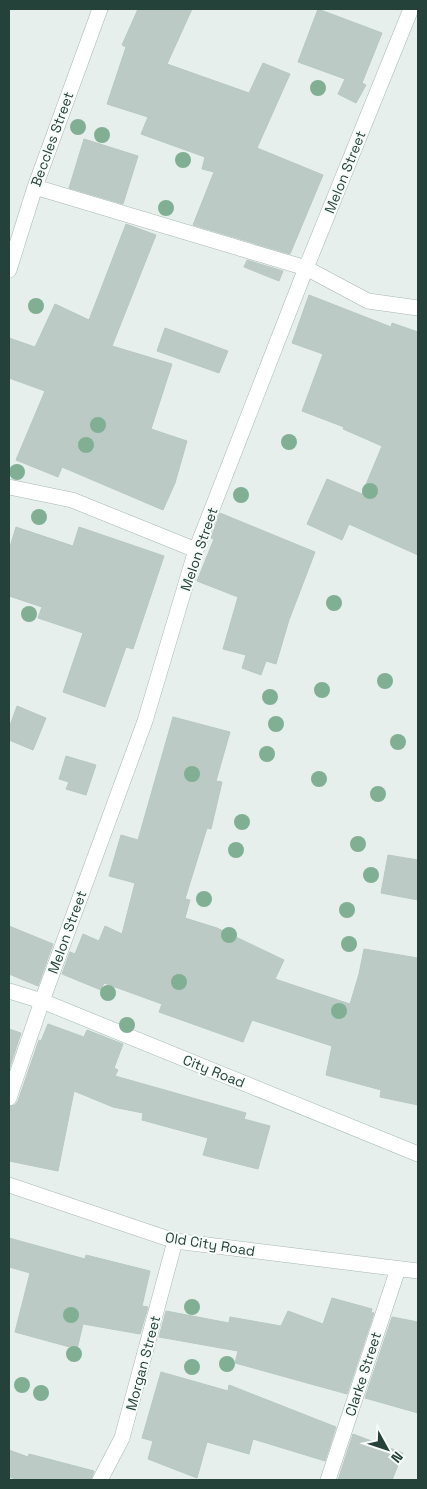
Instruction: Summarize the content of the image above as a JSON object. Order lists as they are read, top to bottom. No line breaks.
{"streets":{"street":["Beccles Street","Melon Street","City Road","Old City Road","Morgan Street","Clarke Street"]},"crossings":[["Melon Street","City Road"],["Old City Road","Morgan Street"],["Old City Road","Clarke Street"]],"north":"bottom right"}
